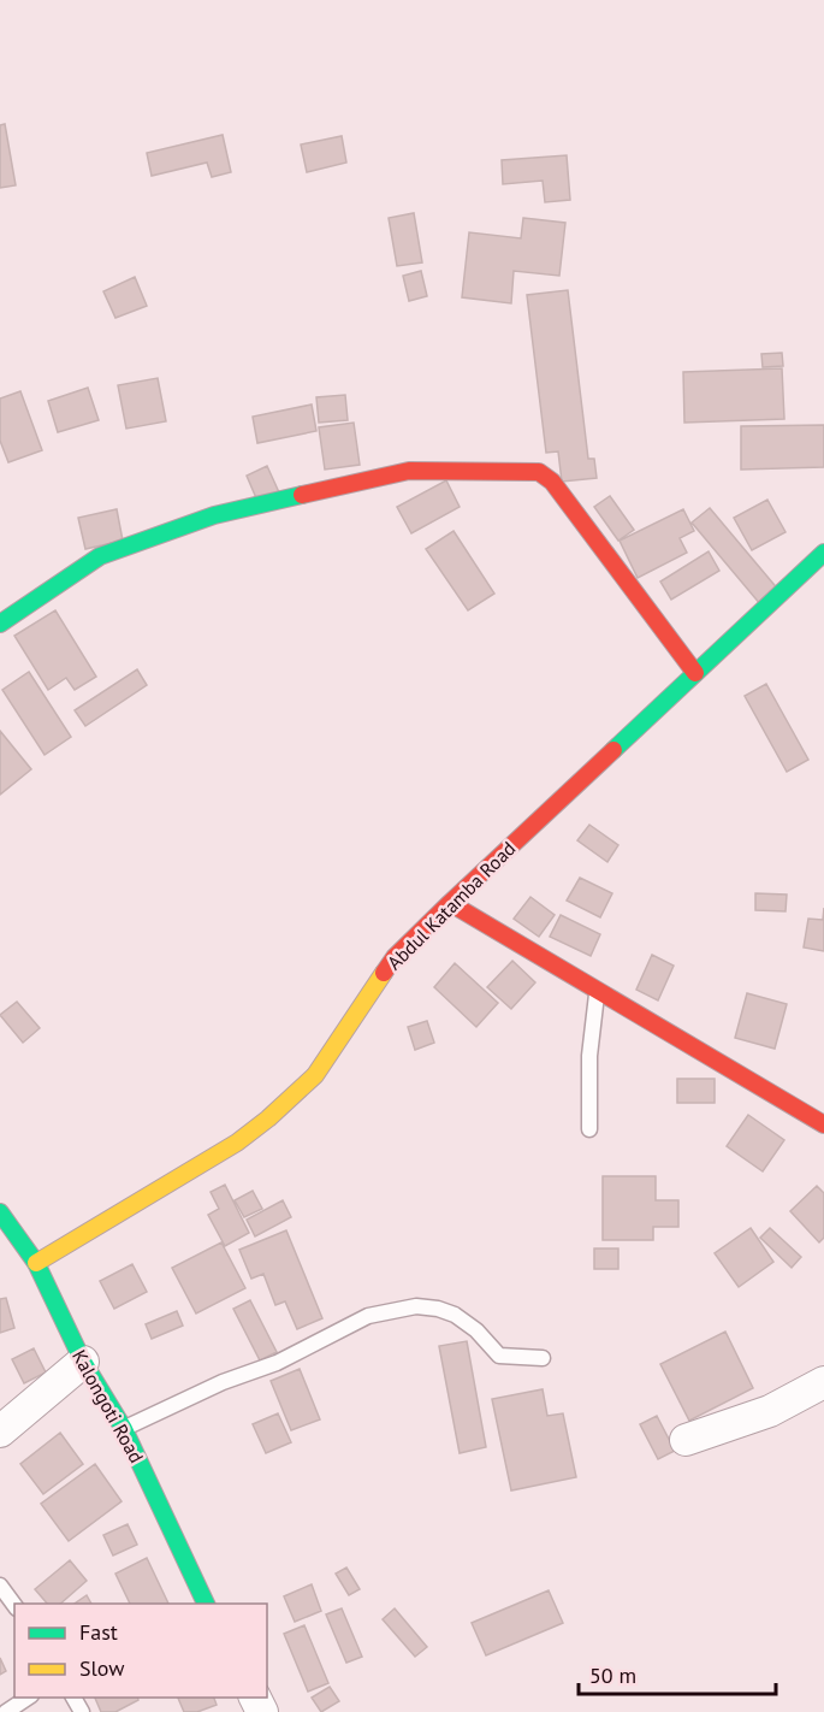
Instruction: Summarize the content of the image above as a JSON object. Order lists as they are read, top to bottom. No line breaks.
{"streets":{"street":["Abdul Katamba Road","Kalongoti Road"]},"crossings":[["Abdul Katamba Road","Kalongoti Road"]],"legend":["Fast","Slow"],"scale_bar":"50 m"}
